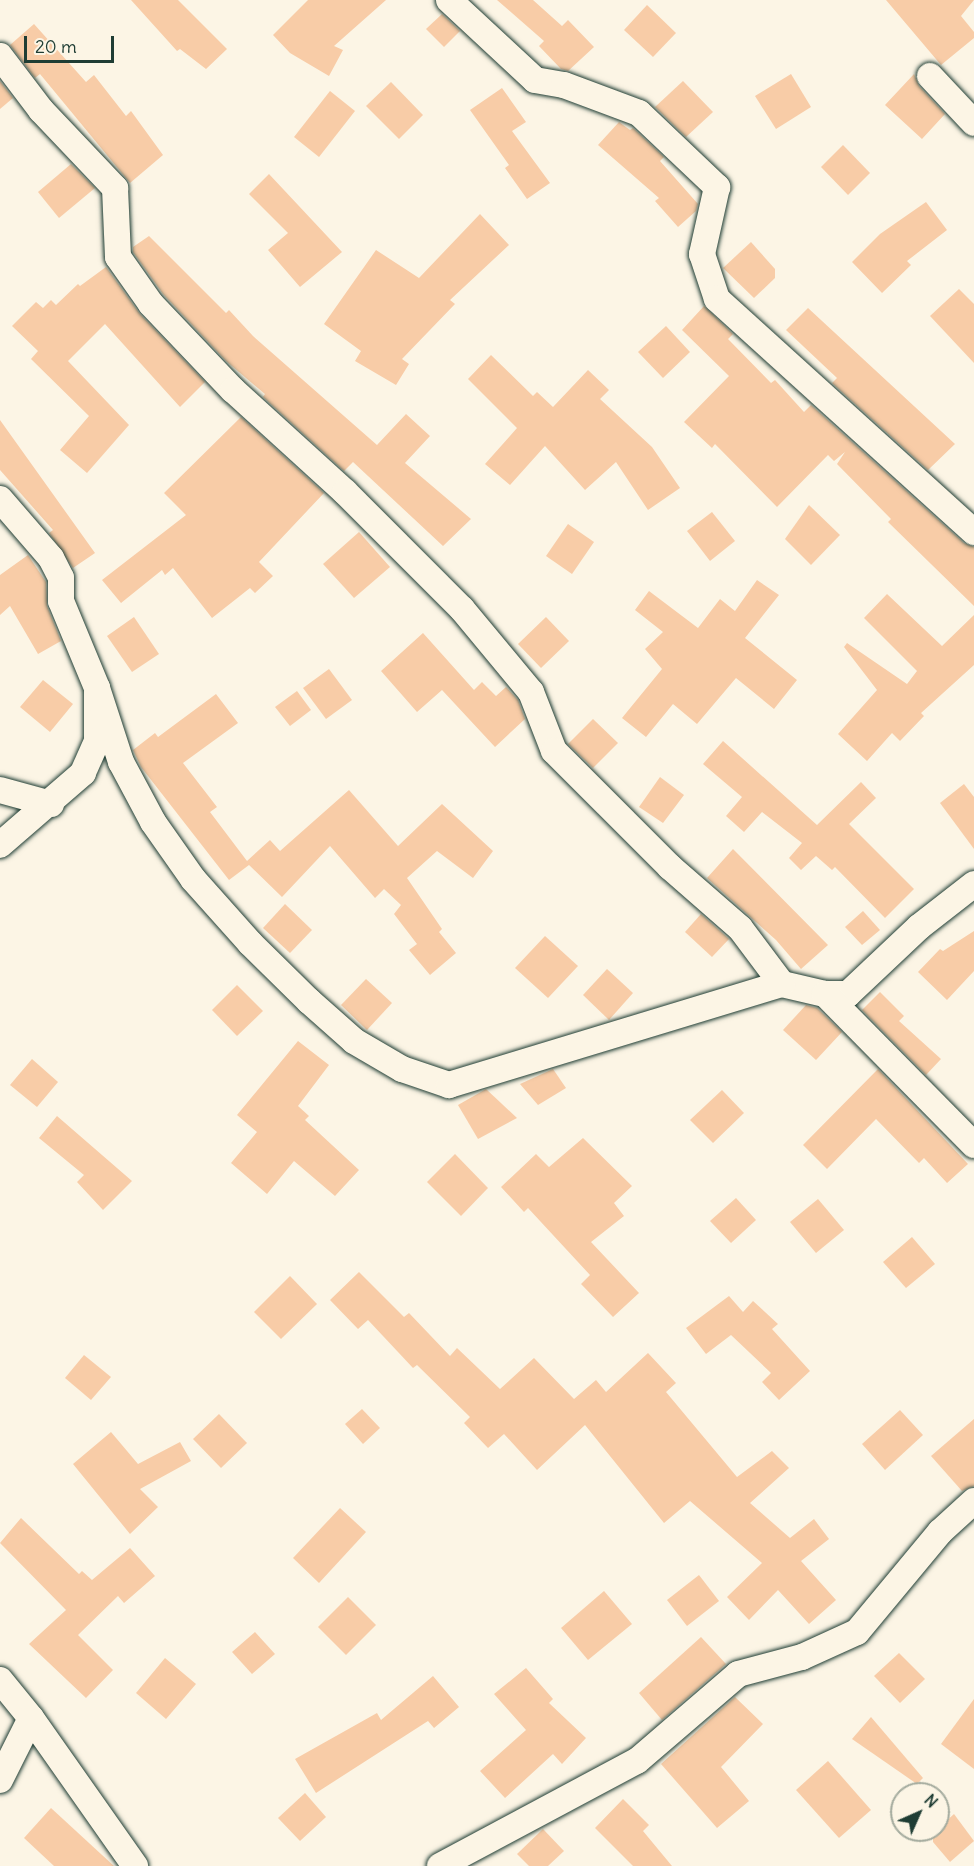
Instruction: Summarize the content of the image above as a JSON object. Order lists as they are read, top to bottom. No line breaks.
{"scale_bar":"20 m","north":"top right"}
